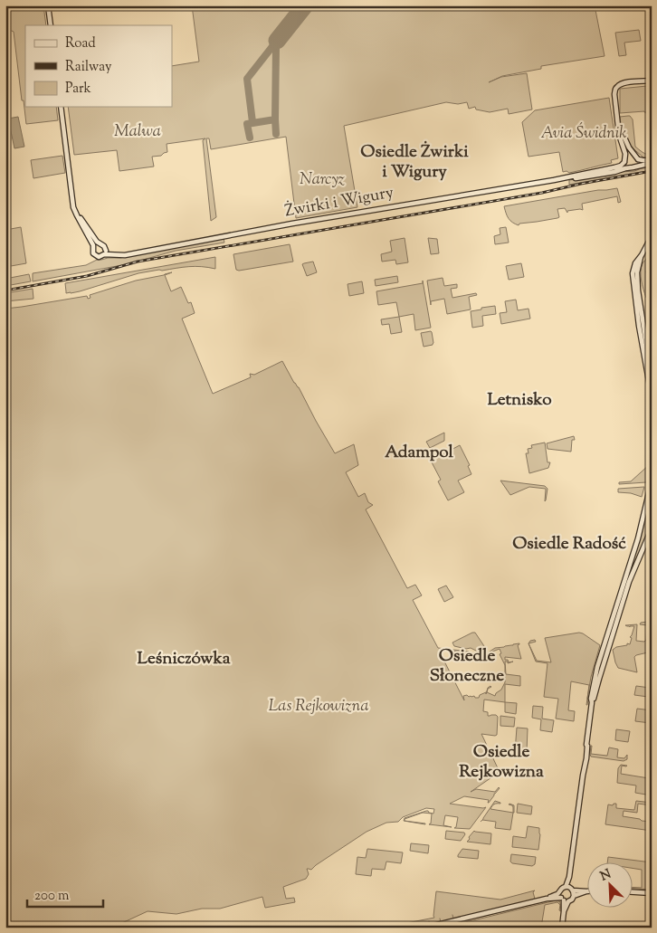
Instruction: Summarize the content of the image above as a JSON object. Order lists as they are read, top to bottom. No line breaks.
{"streets":{"street":["Żwirki i Wigury"]},"districts":["Osiedle Żwirki i Wigury","Letnisko","Adampol","Osiedle Radość","Osiedle Słoneczne","Leśniczówka","Osiedle Rejkowizna"],"parks":["Malwa","Avia Świdnik","Narcyz","Las Rejkowizna"],"legend":["Road","Railway","Park"],"scale_bar":"200 m","north":"top left"}
